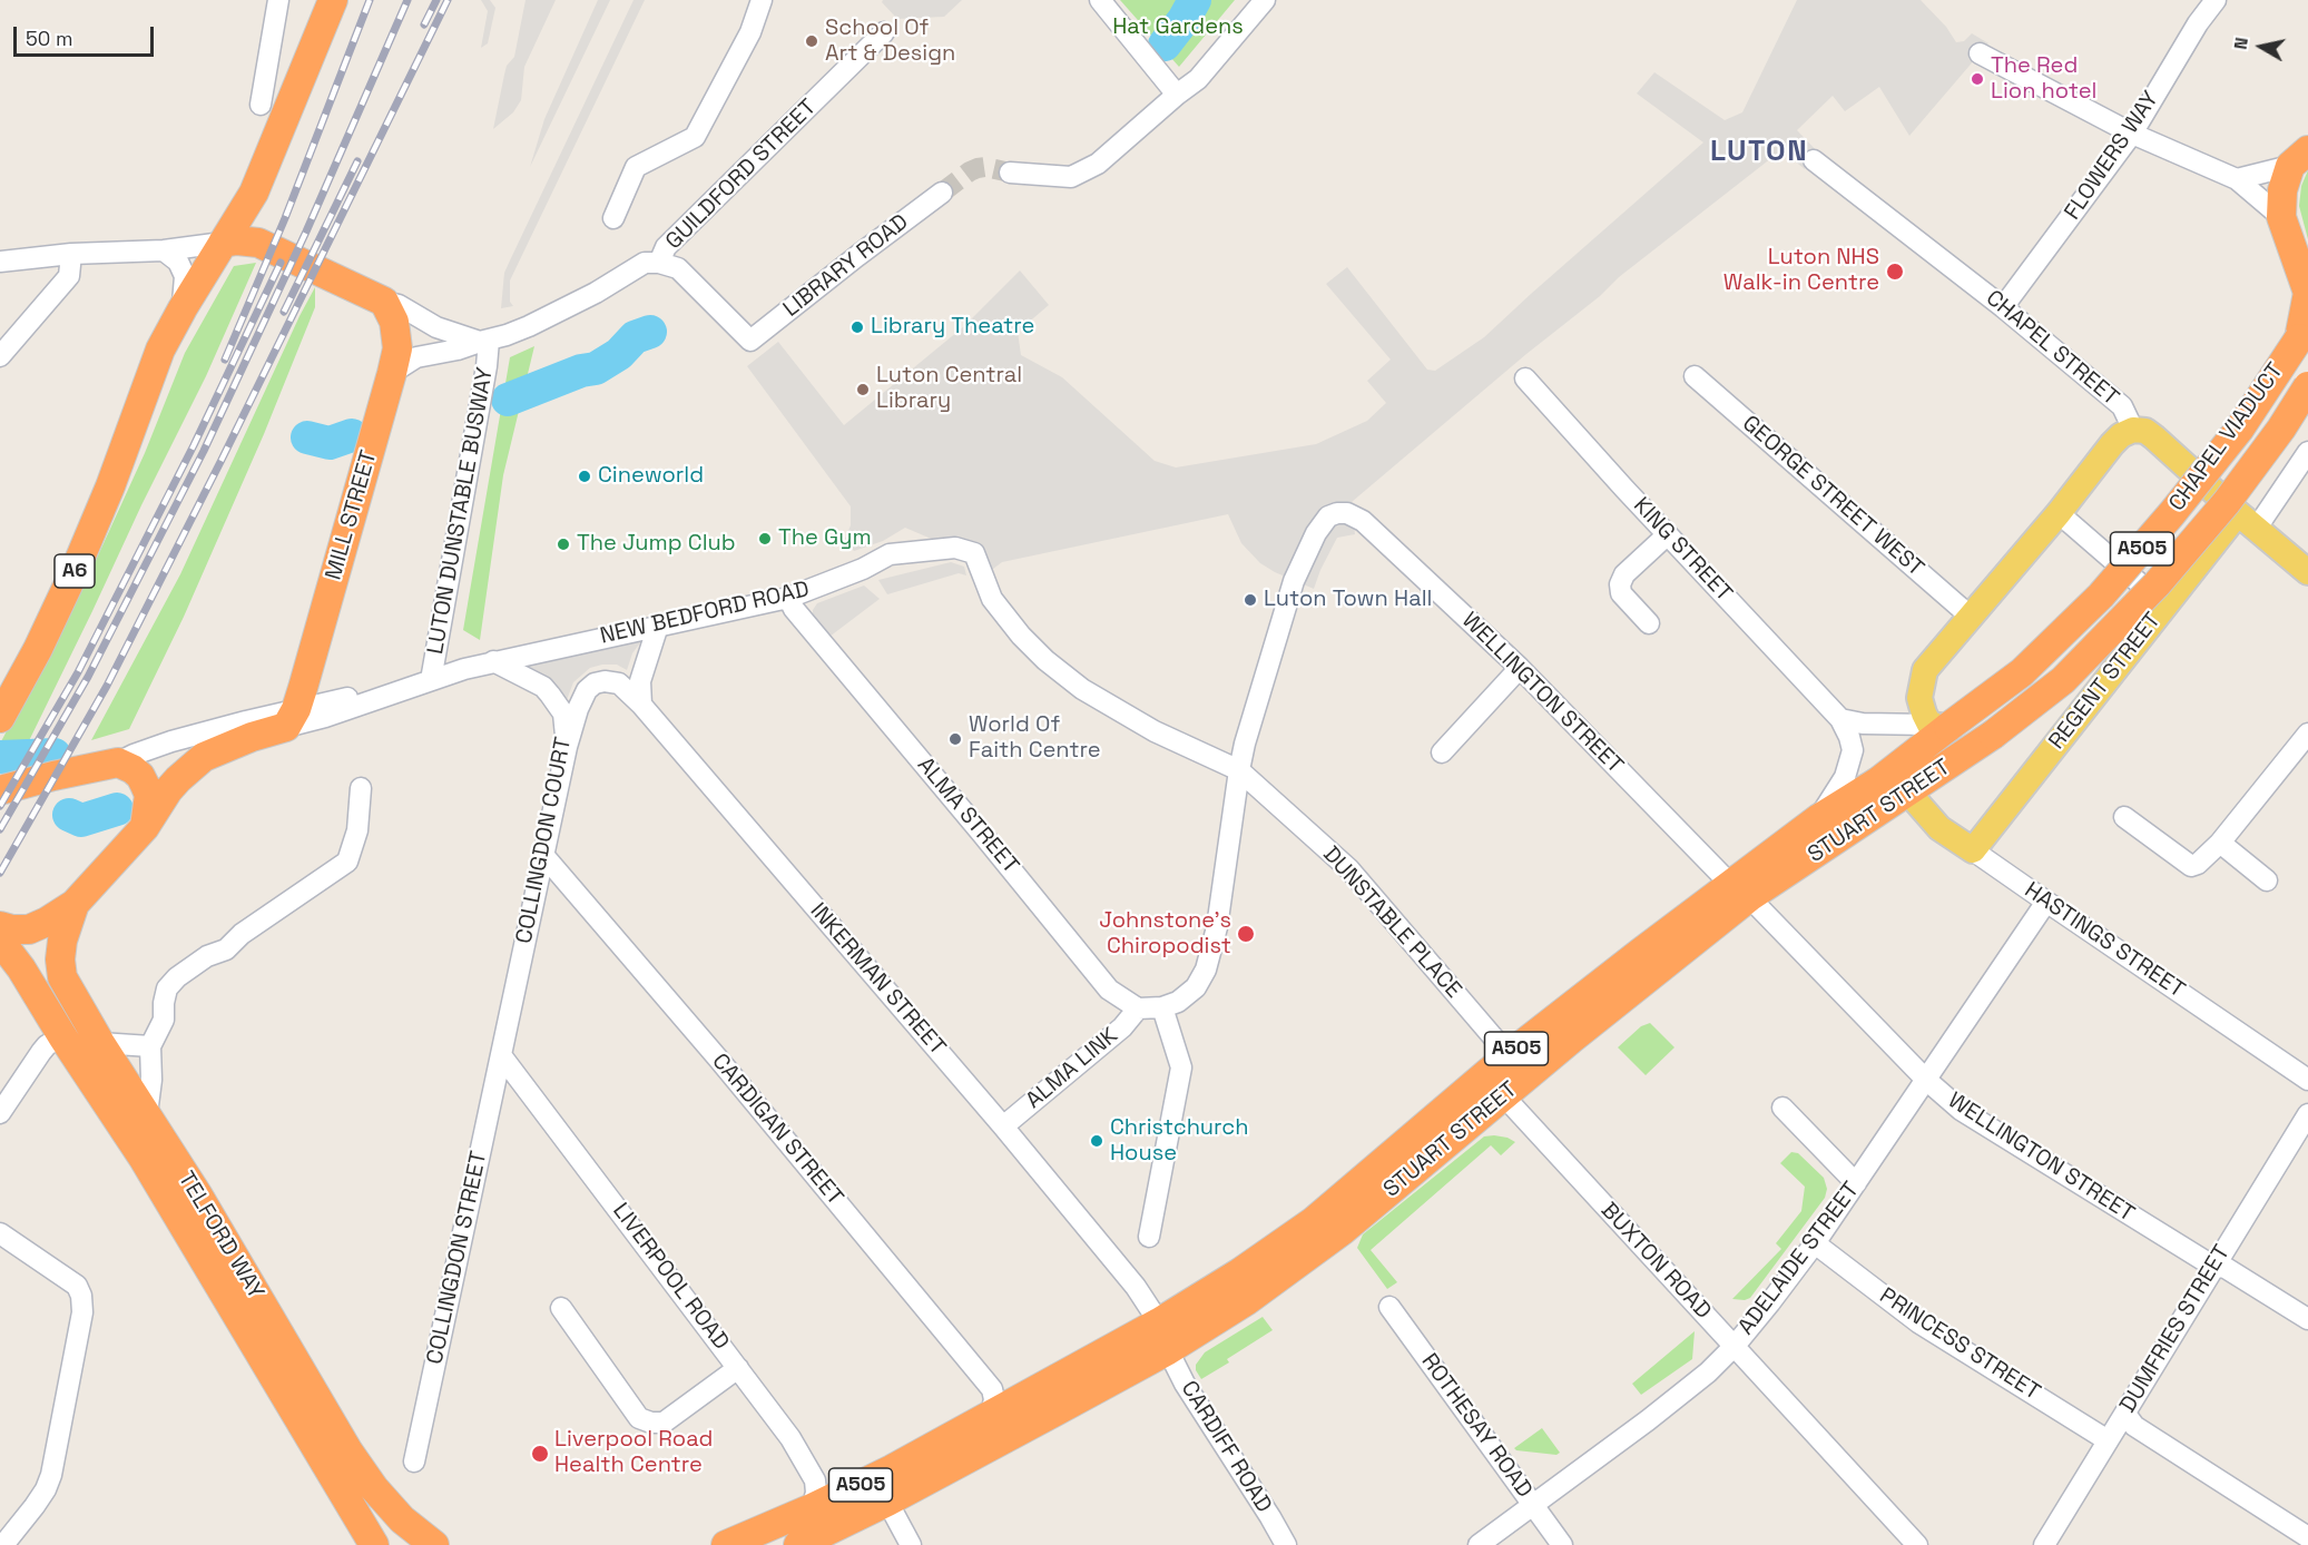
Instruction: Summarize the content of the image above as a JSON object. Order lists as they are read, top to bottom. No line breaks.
{"streets":{"highway":["CHAPEL VIADUCT","MILL STREET","A505","A6","NEW BEDFORD ROAD","STUART STREET","TELFORD WAY"],"main road":["CHAPEL STREET","REGENT STREET","HASTINGS STREET"],"street":["FLOWERS WAY","GUILDFORD STREET","LIBRARY ROAD","GEORGE STREET WEST","LUTON DUNSTABLE BUSWAY","KING STREET","WELLINGTON STREET","ALMA STREET","COLLINGDON COURT","DUNSTABLE PLACE","INKERMAN STREET","ALMA LINK","CARDIGAN STREET","COLLINGDON STREET","ADELAIDE STREET","BUXTON ROAD","LIVERPOOL ROAD","DUMFRIES STREET","PRINCESS STREET","ROTHESAY ROAD","CARDIFF ROAD"]},"crossings":[["FLOWERS WAY","CHAPEL STREET"],["GUILDFORD STREET","LIBRARY ROAD"],["GUILDFORD STREET","LUTON DUNSTABLE BUSWAY"],["GUILDFORD STREET","MILL STREET"],["CHAPEL STREET","REGENT STREET"],["CHAPEL STREET","STUART STREET"],["CHAPEL VIADUCT","A505"],["CHAPEL VIADUCT","STUART STREET"],["GEORGE STREET WEST","STUART STREET"],["LUTON DUNSTABLE BUSWAY","NEW BEDFORD ROAD"],["MILL STREET","NEW BEDFORD ROAD"],["A505","STUART STREET"],["A505","CARDIGAN STREET"],["A505","LIVERPOOL ROAD"],["NEW BEDFORD ROAD","ALMA STREET"],["NEW BEDFORD ROAD","COLLINGDON COURT"],["NEW BEDFORD ROAD","DUNSTABLE PLACE"],["NEW BEDFORD ROAD","TELFORD WAY"],["REGENT STREET","HASTINGS STREET"],["WELLINGTON STREET","STUART STREET"],["WELLINGTON STREET","DUNSTABLE PLACE"],["WELLINGTON STREET","ADELAIDE STREET"],["WELLINGTON STREET","DUMFRIES STREET"],["STUART STREET","DUNSTABLE PLACE"],["STUART STREET","HASTINGS STREET"],["STUART STREET","INKERMAN STREET"],["STUART STREET","CARDIGAN STREET"],["STUART STREET","BUXTON ROAD"],["STUART STREET","CARDIFF ROAD"],["ALMA STREET","ALMA LINK"],["COLLINGDON COURT","INKERMAN STREET"],["COLLINGDON COURT","CARDIGAN STREET"],["COLLINGDON COURT","COLLINGDON STREET"],["COLLINGDON COURT","LIVERPOOL ROAD"],["HASTINGS STREET","ADELAIDE STREET"],["INKERMAN STREET","ALMA LINK"],["INKERMAN STREET","CARDIFF ROAD"],["COLLINGDON STREET","LIVERPOOL ROAD"],["ADELAIDE STREET","BUXTON ROAD"],["ADELAIDE STREET","PRINCESS STREET"],["ADELAIDE STREET","ROTHESAY ROAD"],["DUMFRIES STREET","PRINCESS STREET"]],"districts":["LUTON"],"parks":["Hat Gardens"],"places":["School Of Art & Design","The Red Lion hotel","Luton NHS Walk-in Centre","Library Theatre","Luton Central Library","Cineworld","The Gym","The Jump Club","Luton Town Hall","World Of Faith Centre","Johnstone's Chiropodist","Christchurch House","Liverpool Road Health Centre"],"scale_bar":"50 m","north":"left"}
